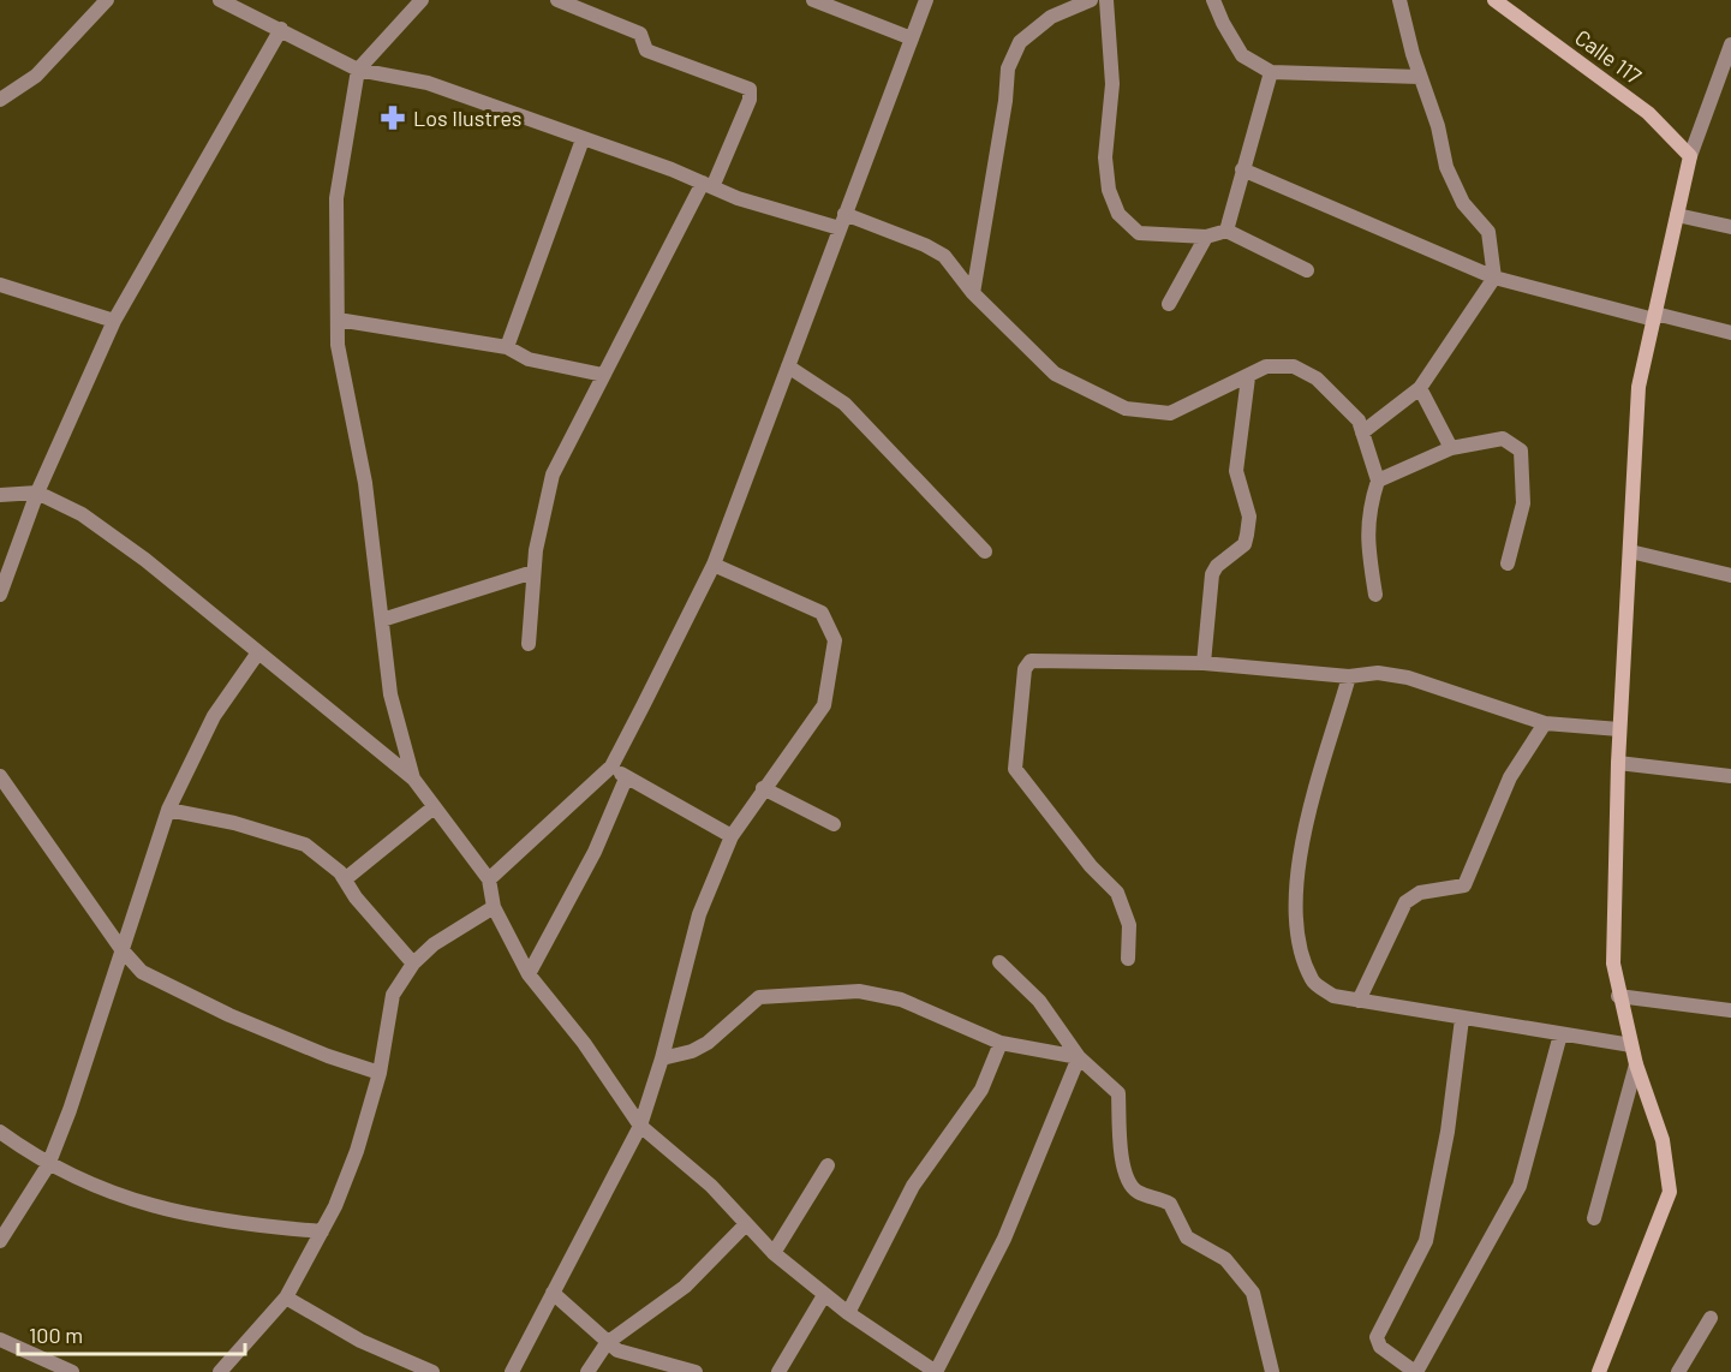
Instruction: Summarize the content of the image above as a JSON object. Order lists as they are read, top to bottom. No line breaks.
{"streets":{"street":["Calle 117"]},"places":{"pharmacy":["Los Ilustres"]},"scale_bar":"100 m"}
